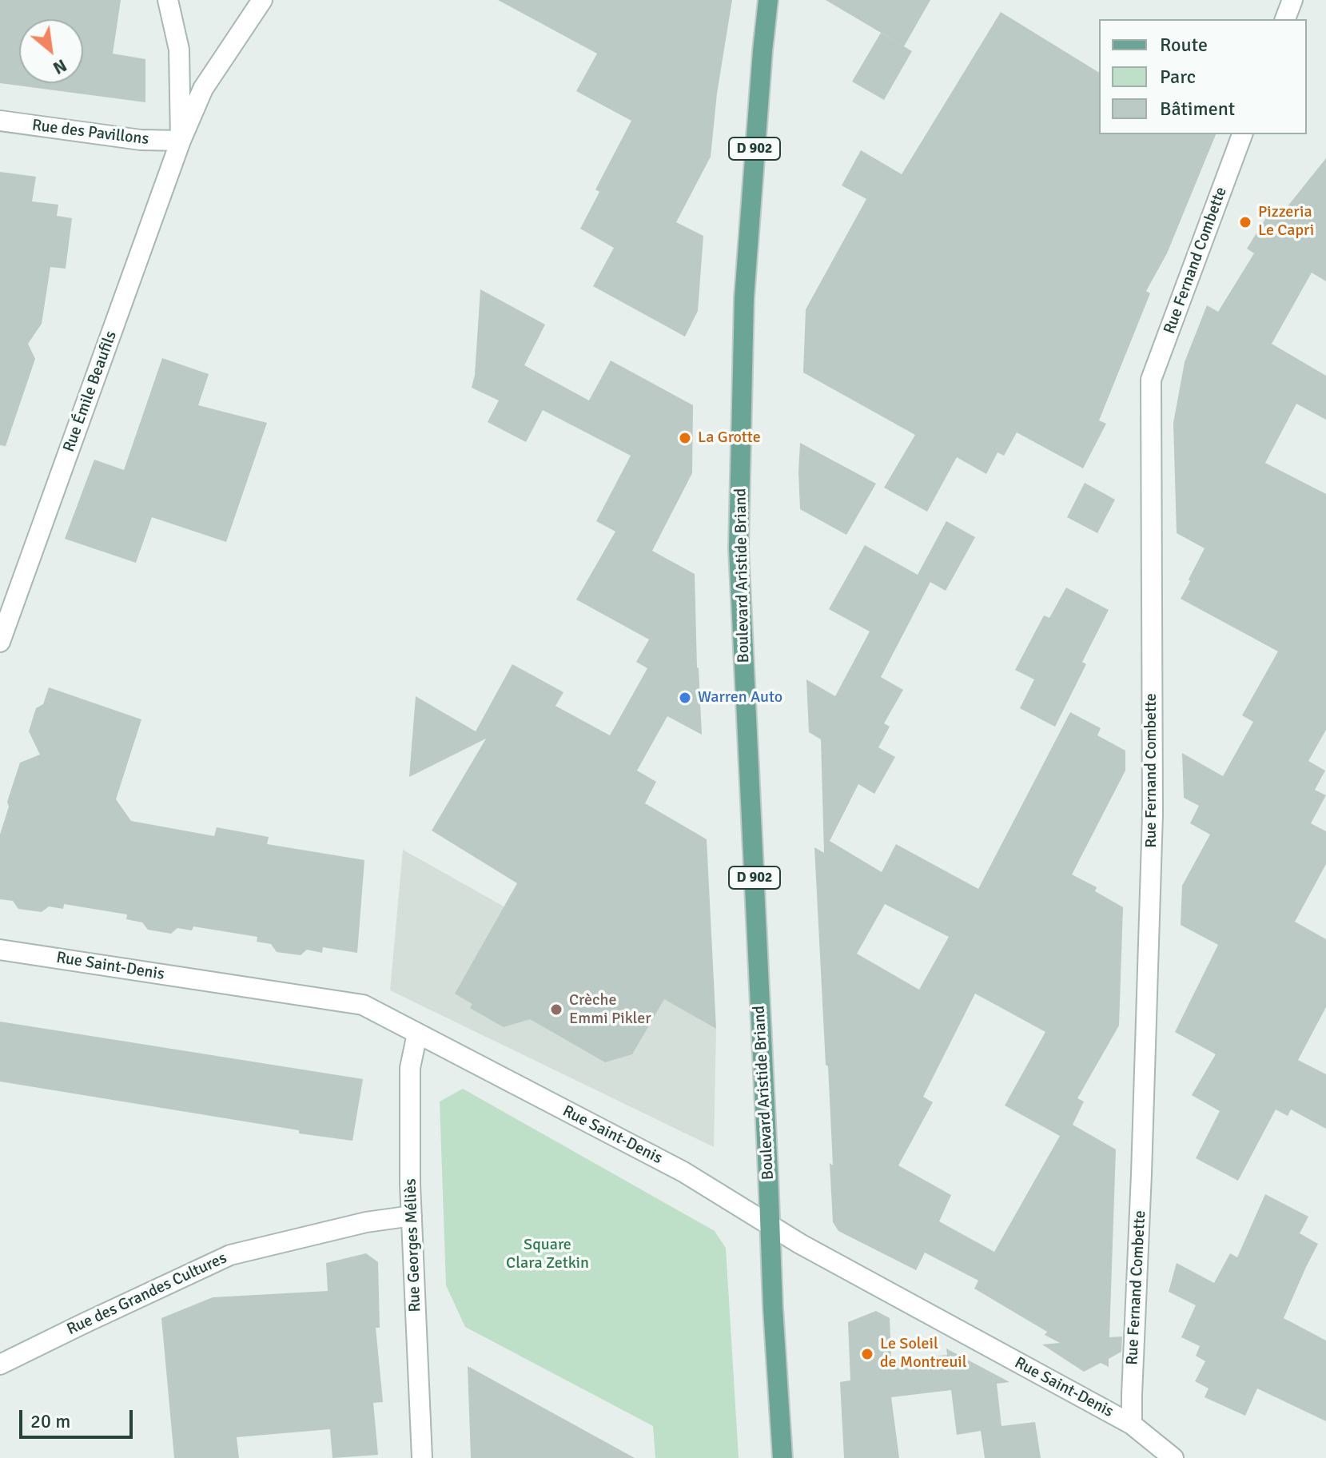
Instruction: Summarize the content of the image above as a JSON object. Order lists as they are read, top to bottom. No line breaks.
{"streets":{"main road":["D 902","Boulevard Aristide Briand"],"street":["Rue des Pavillons","Rue Fernand Combette","Rue Émile Beaufils","Rue Saint-Denis","Rue Georges Méliès","Rue des Grandes Cultures"]},"crossings":[["Rue des Pavillons","Rue Émile Beaufils"],["Rue Fernand Combette","Rue Saint-Denis"],["Boulevard Aristide Briand","Rue Saint-Denis"],["Rue Saint-Denis","Rue Georges Méliès"],["Rue Georges Méliès","Rue des Grandes Cultures"]],"parks":["Square Clara Zetkin"],"places":["Pizzeria Le Capri","La Grotte","Warren Auto","Crèche Emmi Pikler","Le Soleil de Montreuil"],"legend":["Route","Parc","Bâtiment"],"scale_bar":"20 m","north":"bottom right"}
